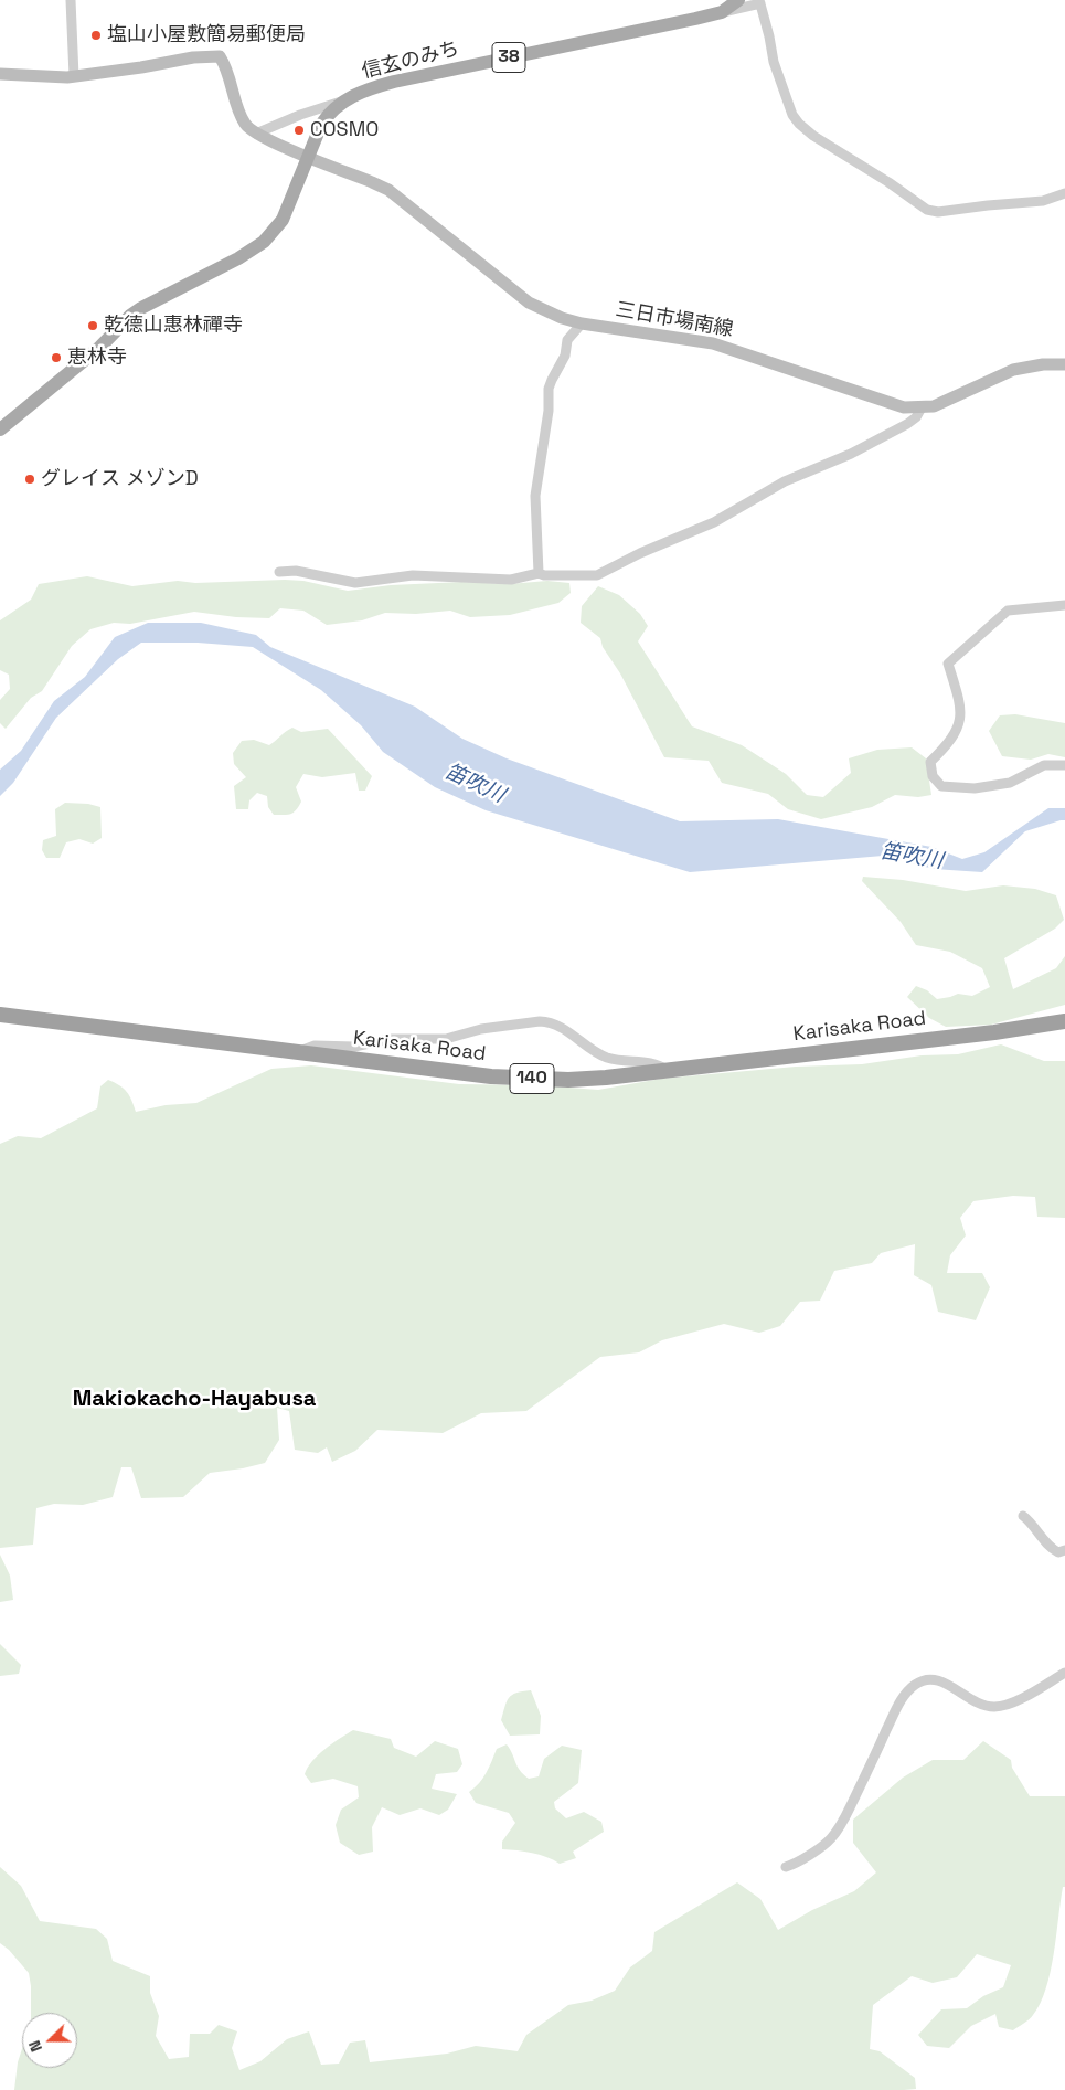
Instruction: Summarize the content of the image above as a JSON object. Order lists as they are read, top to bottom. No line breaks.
{"streets":{"highway":["Karisaka Road","140"],"main road":["38","信玄のみち","三日市場南線"]},"crossings":[["信玄のみち","三日市場南線"]],"districts":["Makiokacho-Hayabusa"],"water":["笛吹川"],"places":["塩山小屋敷簡易郵便局","COSMO","乾德山惠林禪寺","恵林寺","グレイス メゾンD"],"north":"left"}
